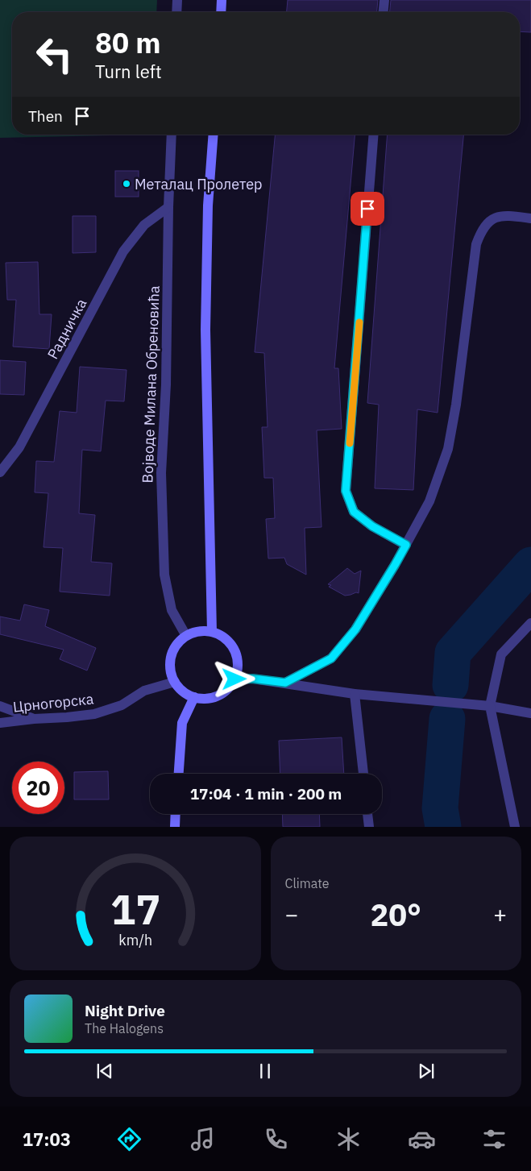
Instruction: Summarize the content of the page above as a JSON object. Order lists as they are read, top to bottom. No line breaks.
{"streets":{"street":["Радничка","Војводе Милана Обреновића","Црногорска"]},"crossings":[["Радничка","Војводе Милана Обреновића"],["Војводе Милана Обреновића","Црногорска"]],"places":["Металац Пролетер"],"page":{"turn":["80 m","Turn left"],"then":"Then","limit":"20","trip":"17:04 · 1 min · 200 m","tile":"Climate","heat":["−","20°","+"],"song":["Night Drive","The Halogens"],"tabs":"17:03","gauge":["17","km/h"]}}
